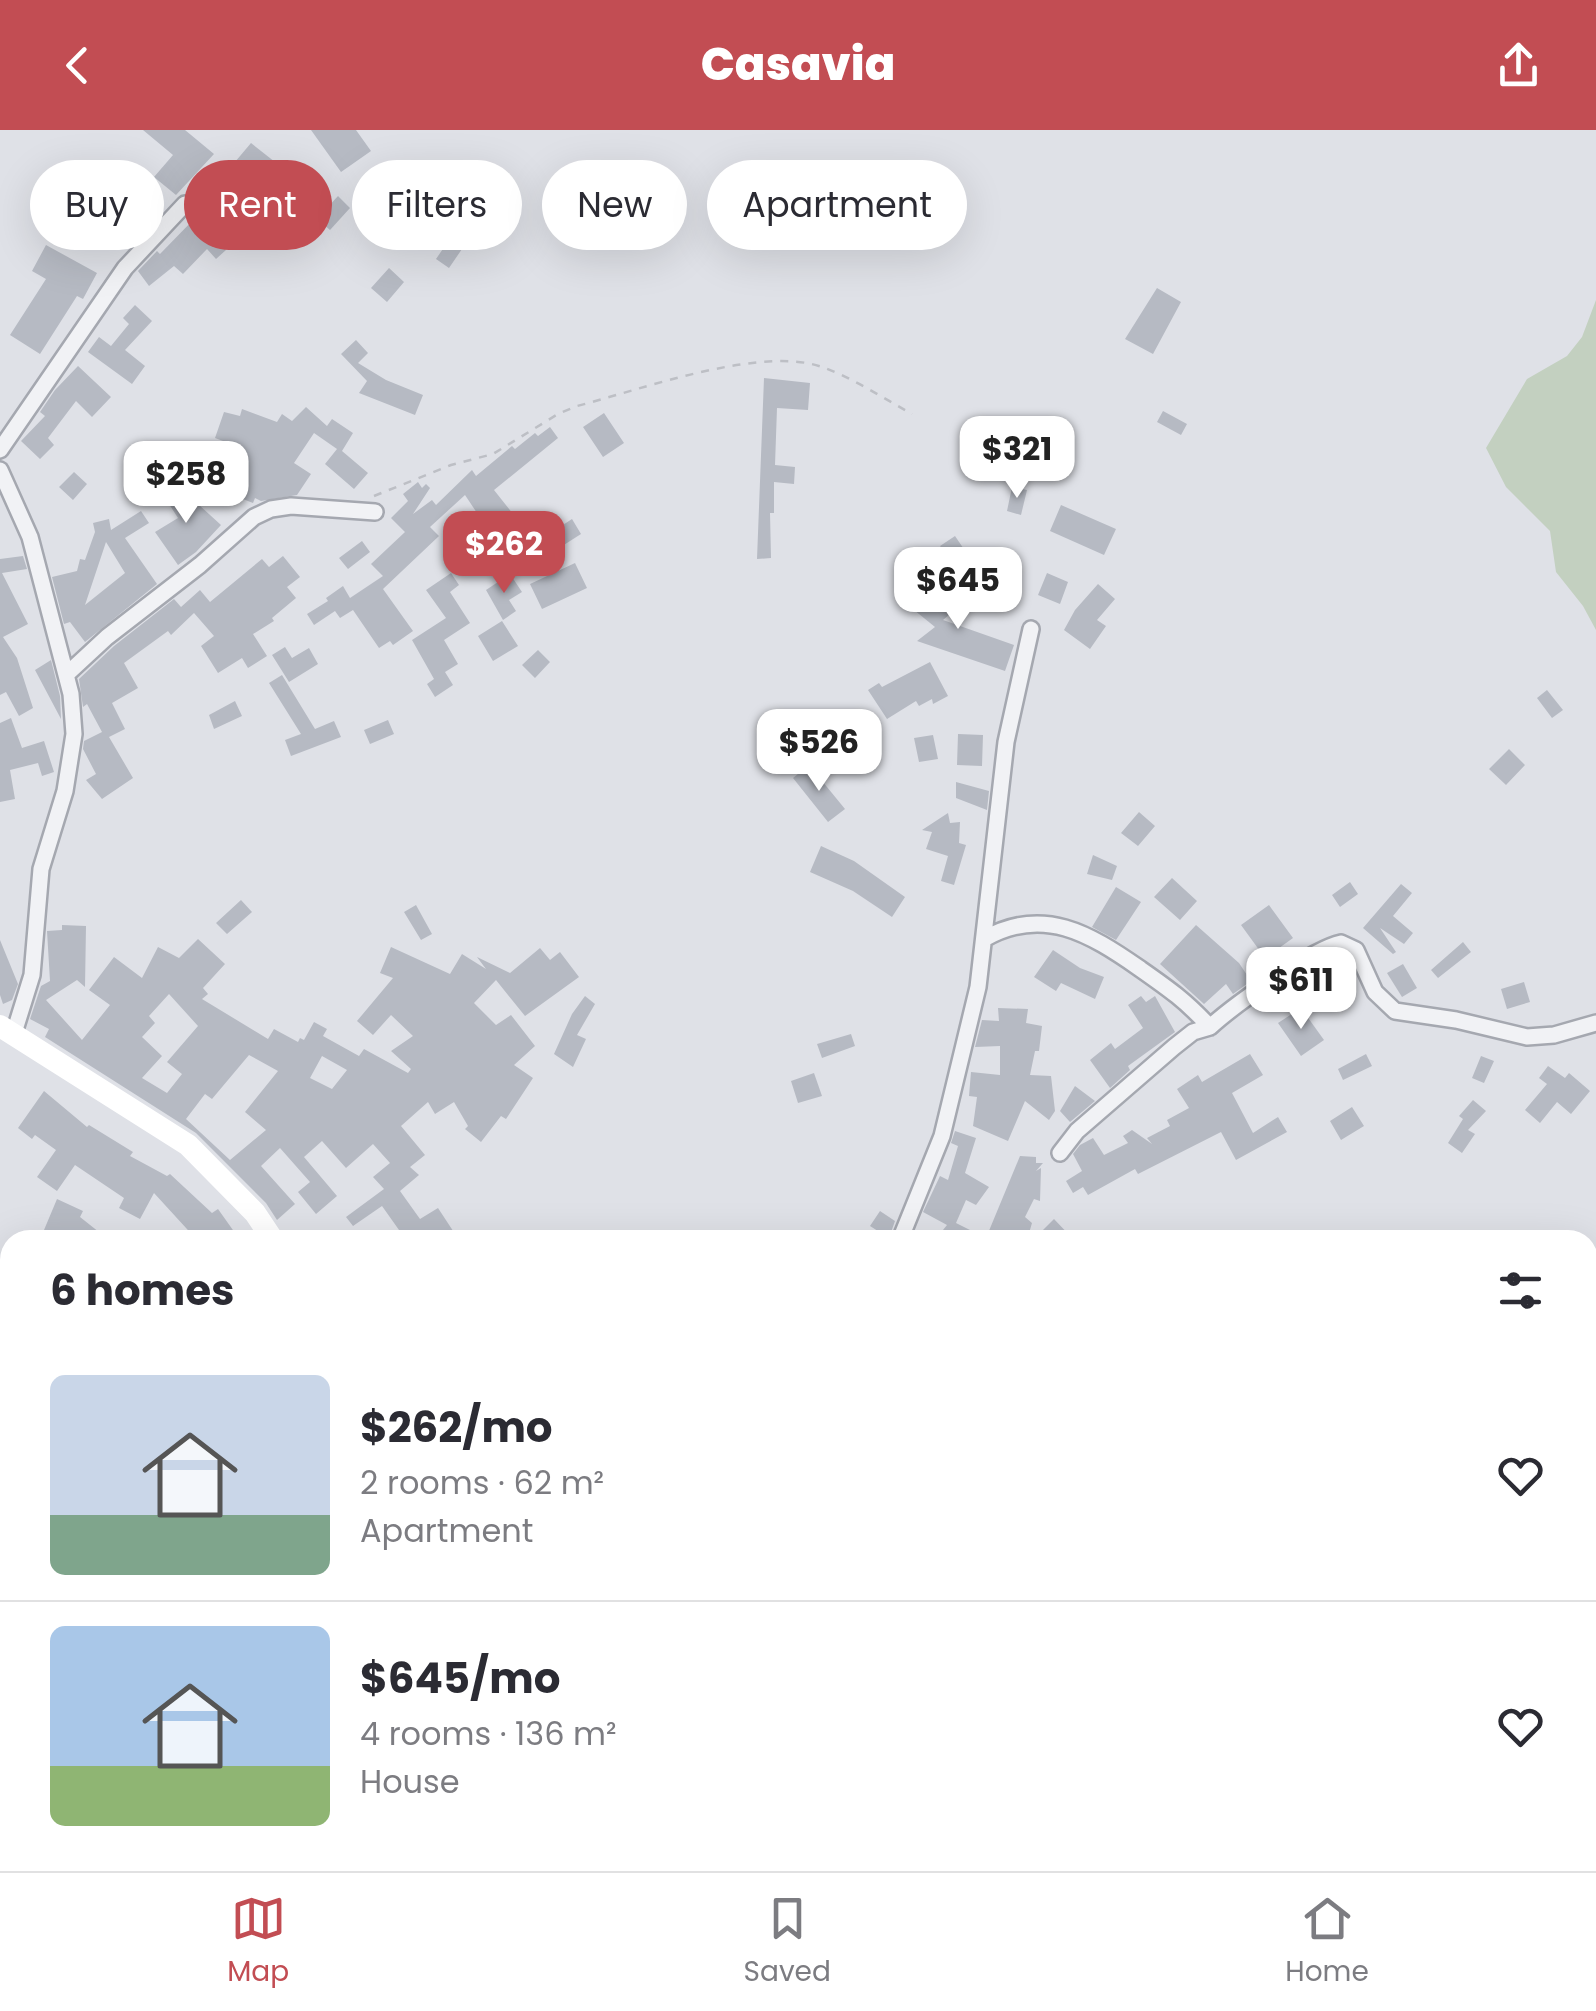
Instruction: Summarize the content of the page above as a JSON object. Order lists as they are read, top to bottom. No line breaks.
{"page":{"header":"Casavia","chip":["Buy","Rent","Filters","New","Apartment"],"price":["$321","$258","$262","$645","$526","$611"],"heading":"6 homes","list":[{"name":"$262/mo","note":"2 rooms · 62 m² · Apartment"},{"name":"$645/mo","note":"4 rooms · 136 m² · House"}],"tabs":["Map","Saved","Home"]}}
